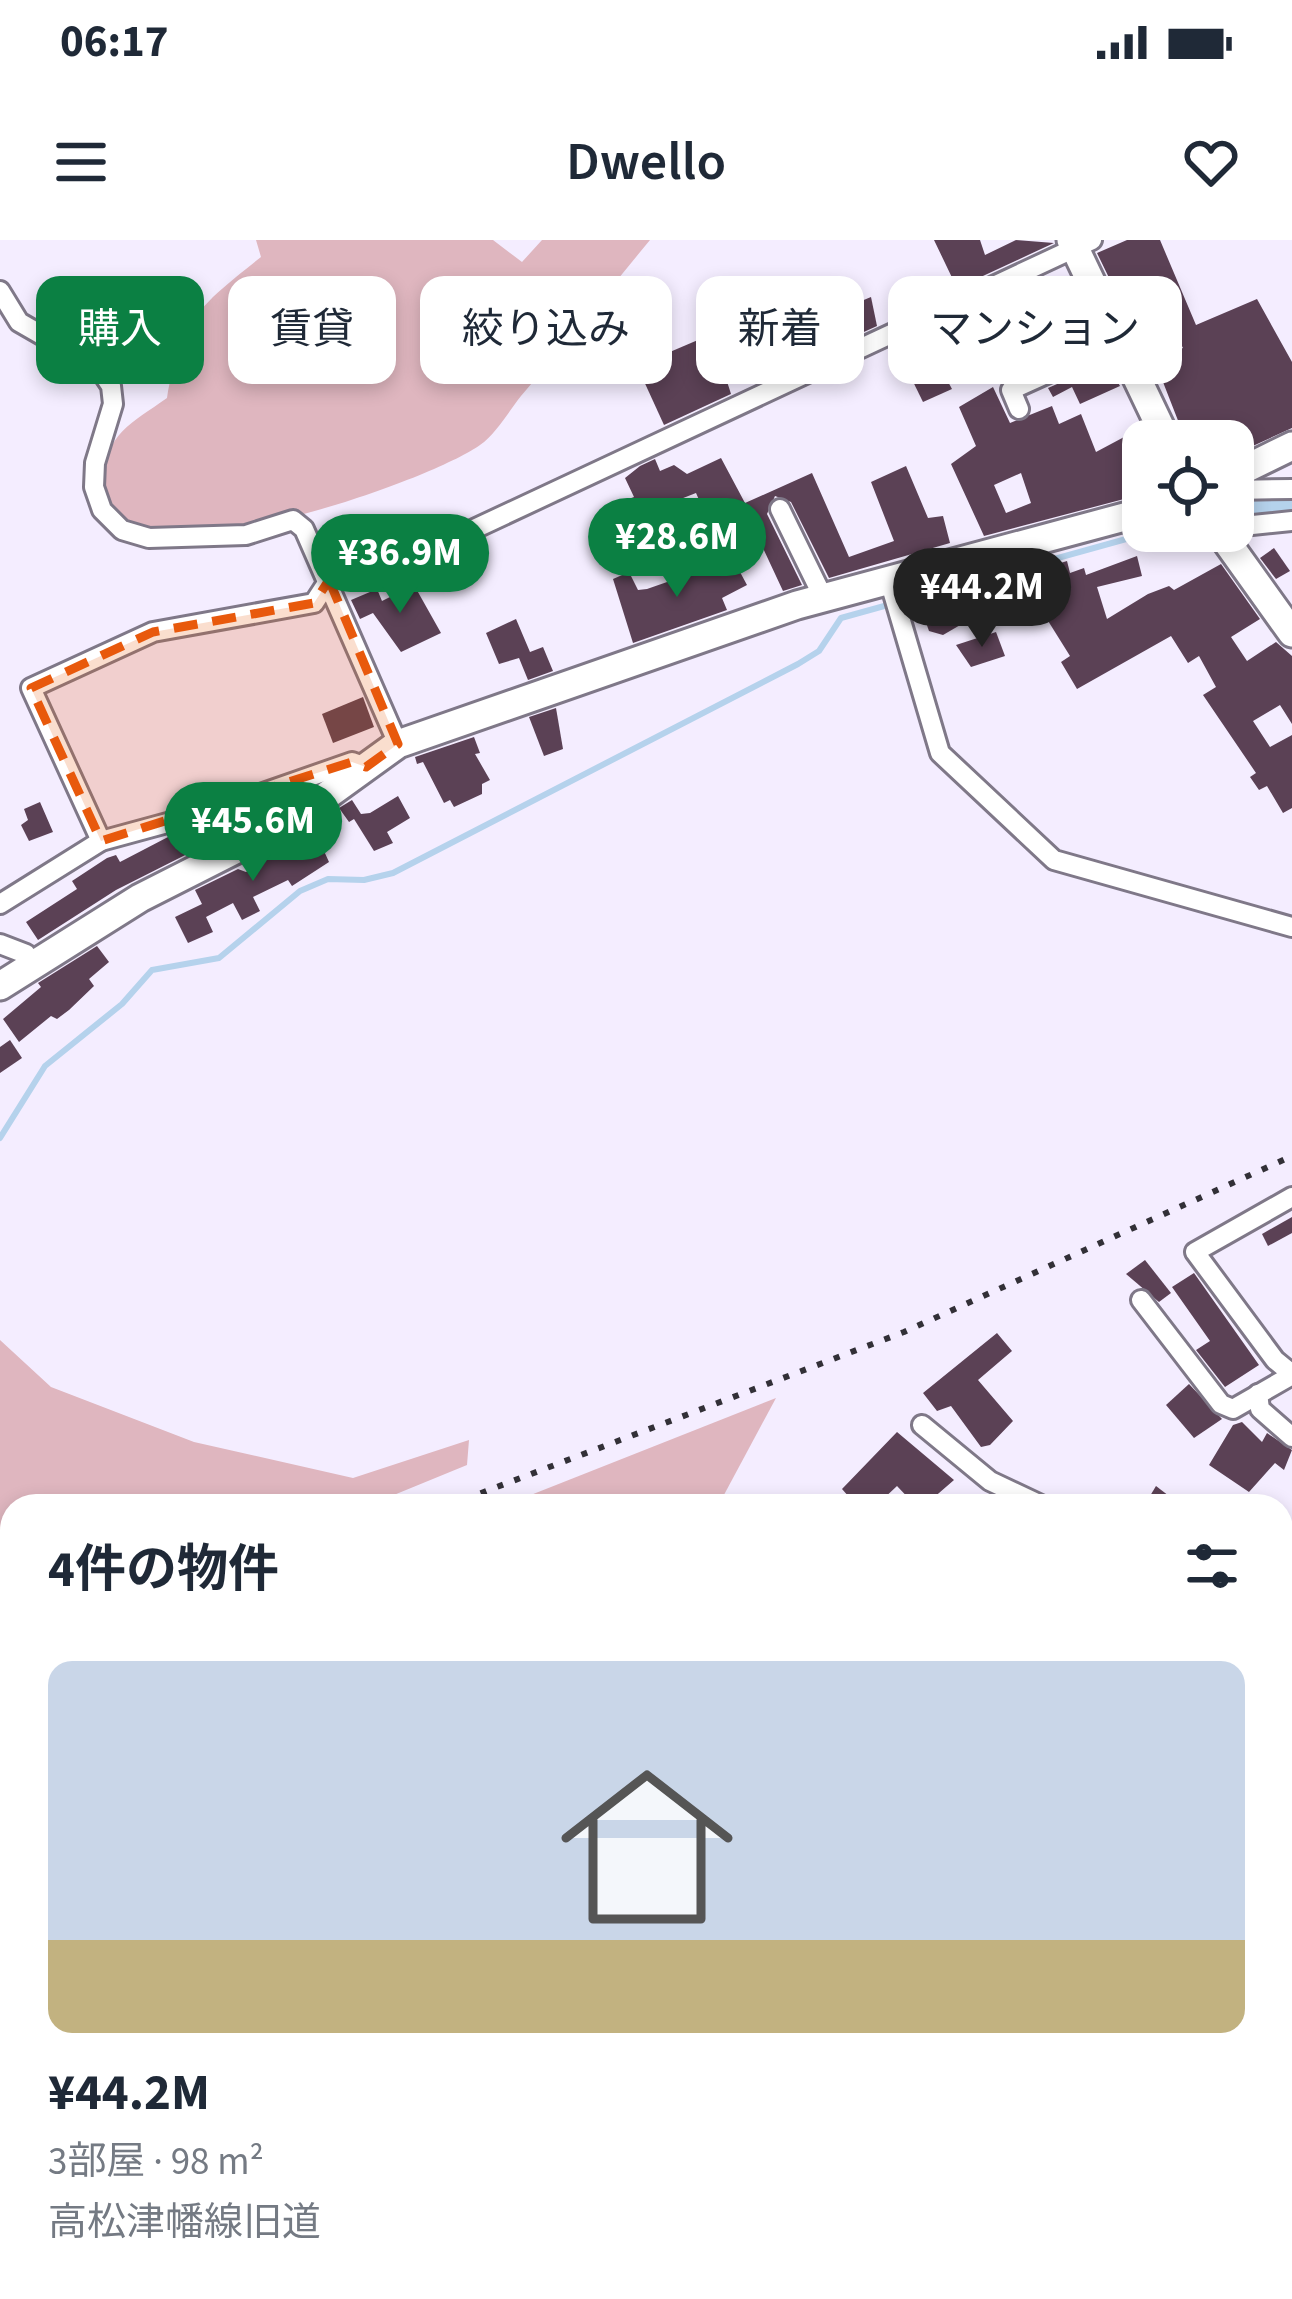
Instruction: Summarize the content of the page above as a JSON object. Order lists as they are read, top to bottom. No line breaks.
{"page":{"status":"06:17","header":"Dwello","chip":["購入","賃貸","絞り込み","新着","マンション"],"price":["¥28.6M","¥36.9M","¥44.2M","¥45.6M"],"heading":"4件の物件","list":[{"name":"¥44.2M","note":"3部屋 · 98 m² · 高松津幡線旧道"}]}}
